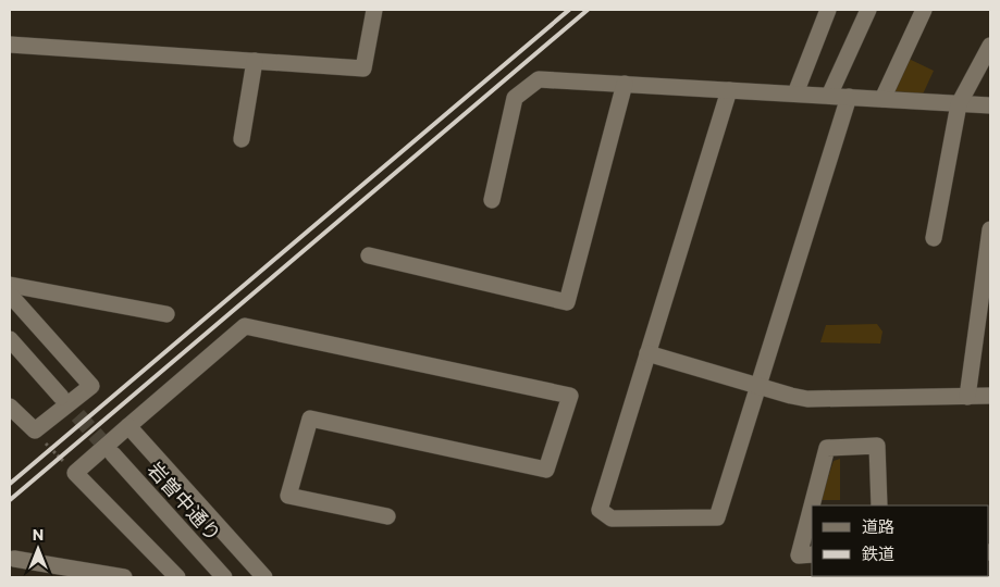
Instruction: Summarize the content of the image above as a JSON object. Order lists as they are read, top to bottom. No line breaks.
{"streets":{"street":["岩曽中通り"]},"legend":["道路","鉄道"],"north":"top"}
